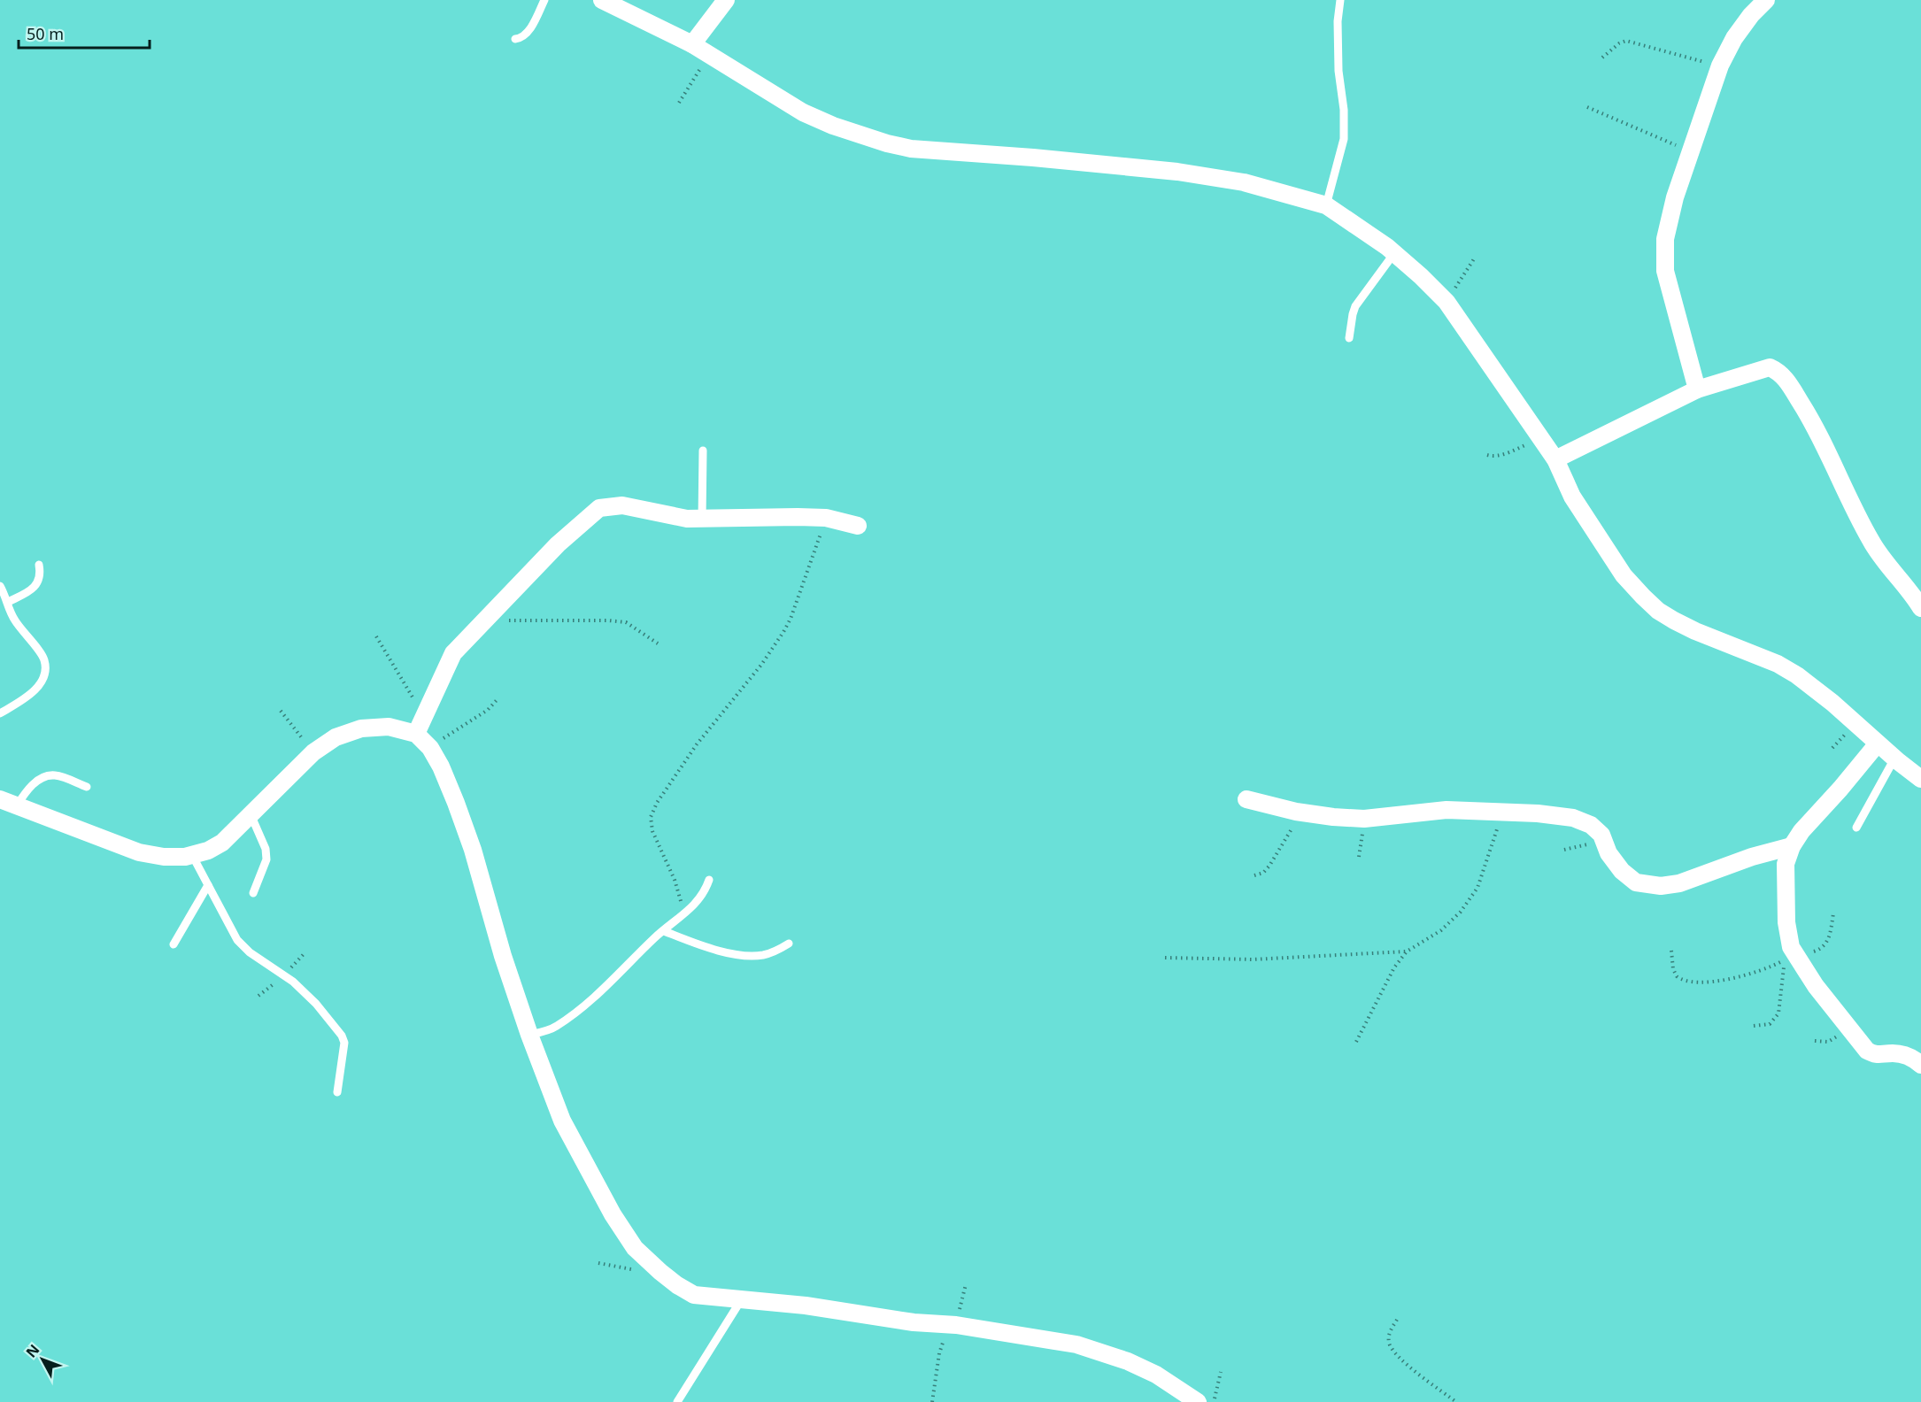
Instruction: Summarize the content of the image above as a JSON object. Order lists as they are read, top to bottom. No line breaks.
{"scale_bar":"50 m","north":"top left"}
